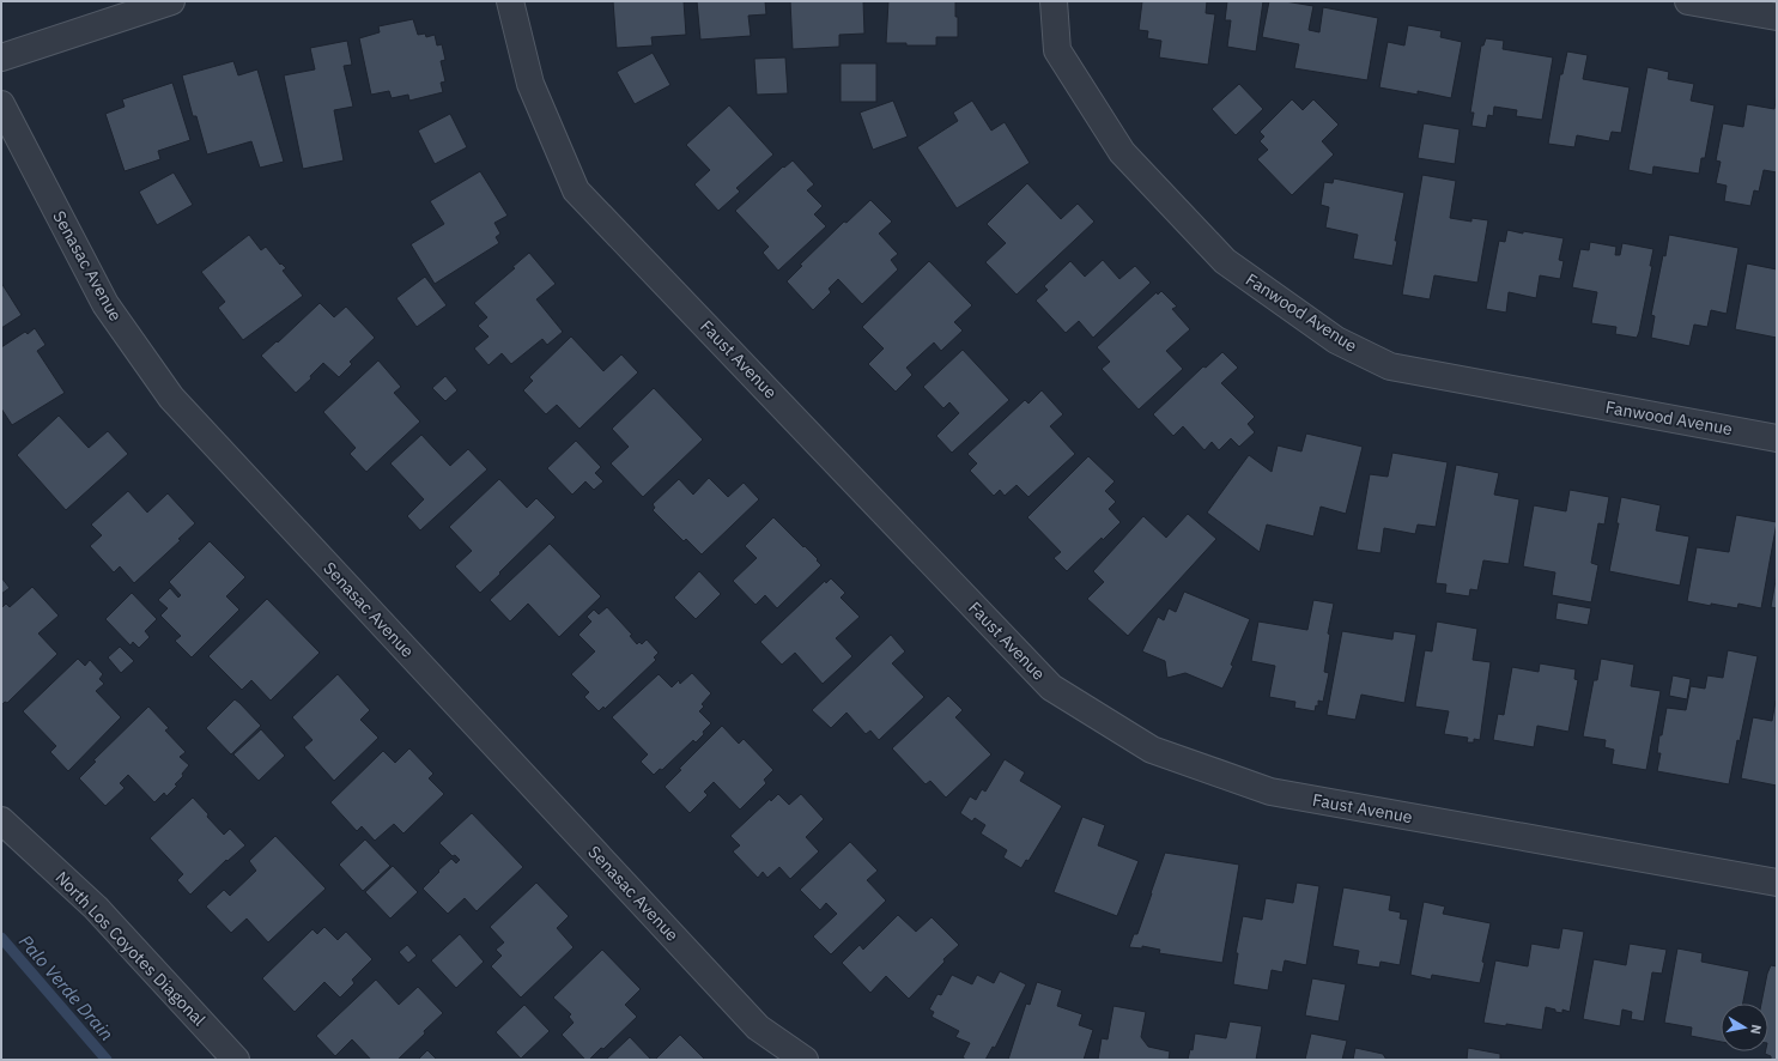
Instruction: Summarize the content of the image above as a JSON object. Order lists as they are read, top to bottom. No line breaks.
{"streets":{"street":["Senasac Avenue","Fanwood Avenue","Faust Avenue","North Los Coyotes Diagonal"]},"water":["Palo Verde Drain"],"north":"right"}
